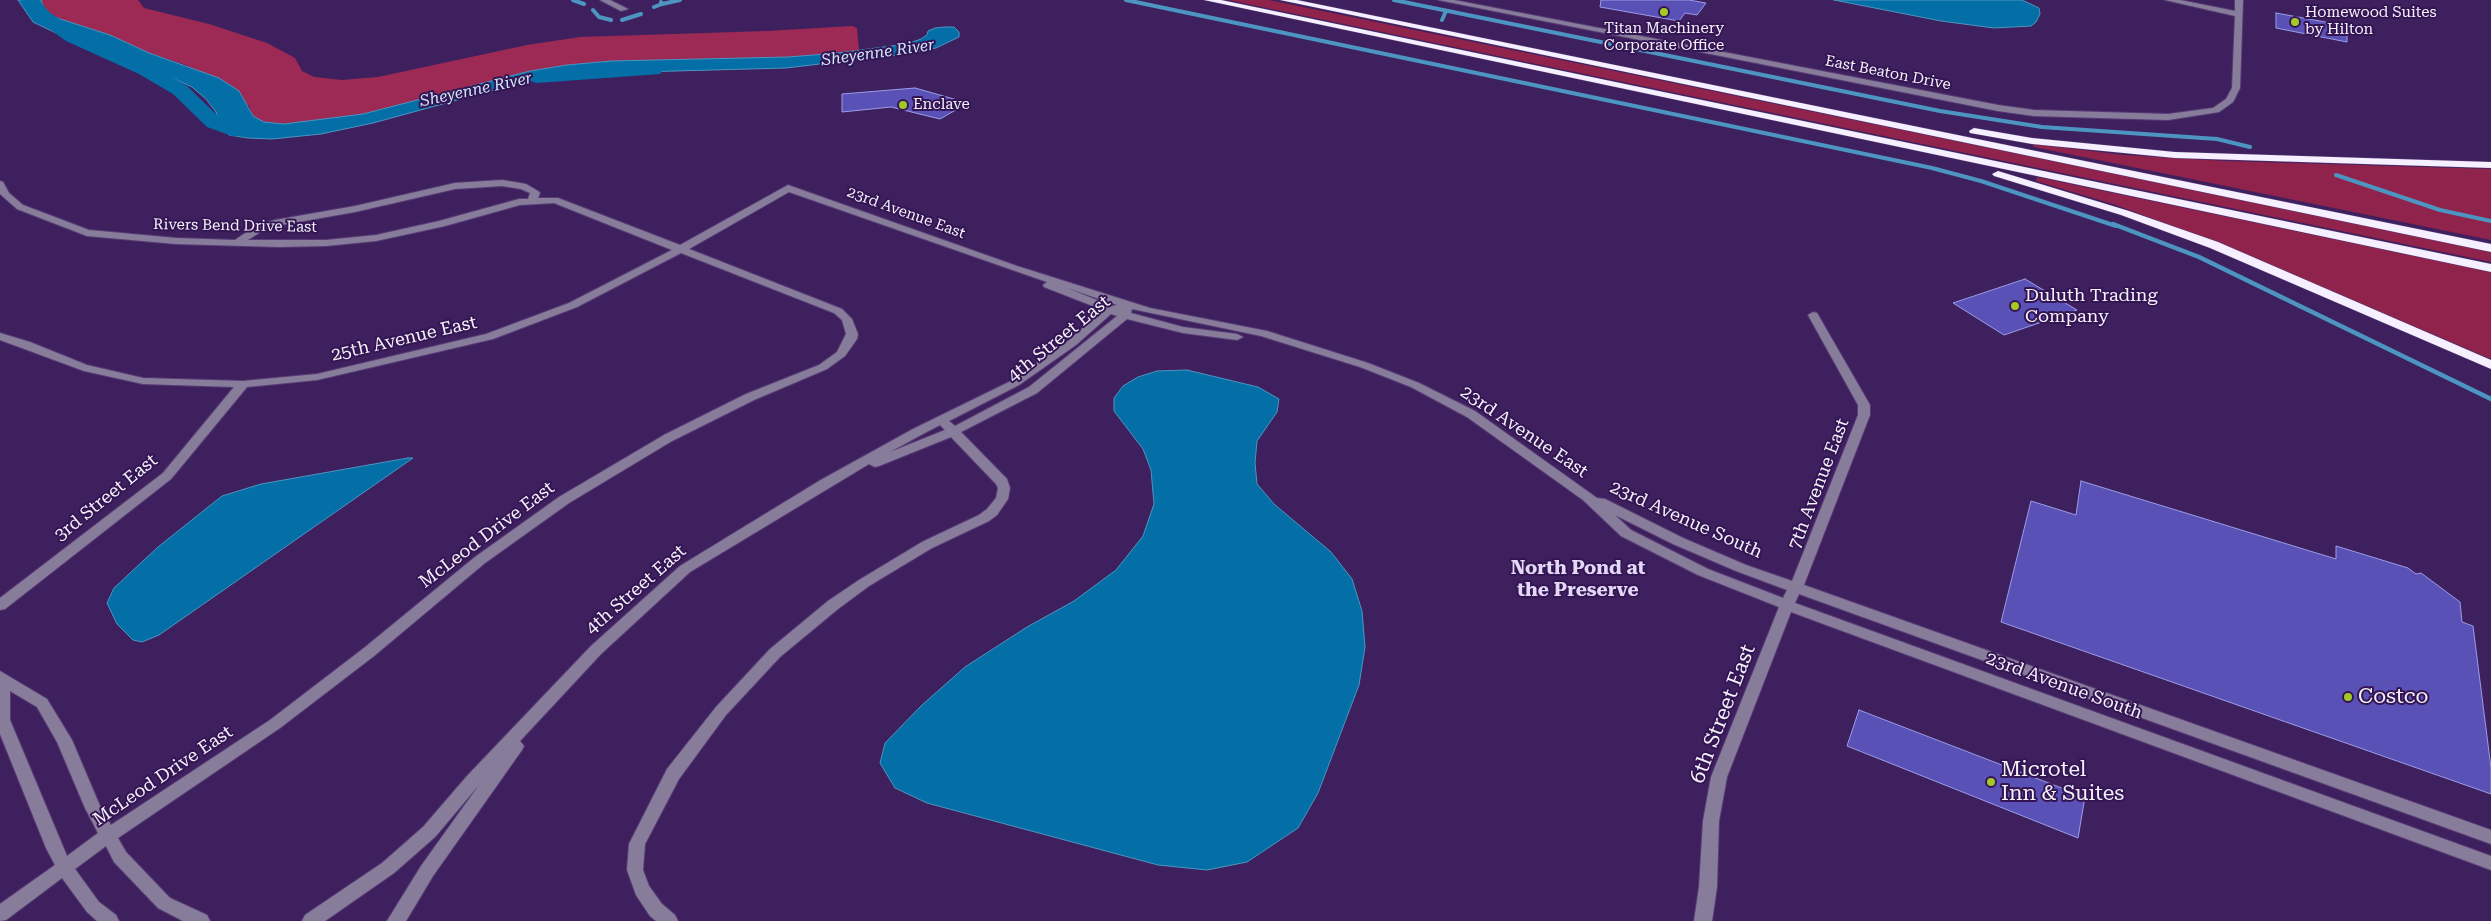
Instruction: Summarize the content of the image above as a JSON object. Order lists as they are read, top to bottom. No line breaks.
{"streets":{"street":["East Beaton Drive","23rd Avenue East","Rivers Bend Drive East","25th Avenue East","4th Street East","7th Avenue East","3rd Street East","23rd Avenue South","McLeod Drive East","6th Street East"]},"crossings":[["23rd Avenue East","25th Avenue East"],["23rd Avenue East","4th Street East"],["23rd Avenue East","23rd Avenue South"],["Rivers Bend Drive East","25th Avenue East"],["Rivers Bend Drive East","McLeod Drive East"],["25th Avenue East","3rd Street East"],["25th Avenue East","McLeod Drive East"],["7th Avenue East","23rd Avenue South"],["7th Avenue East","6th Street East"],["23rd Avenue South","6th Street East"]],"districts":["North Pond at the Preserve"],"water":["Sheyenne River"],"places":["Titan Machinery Corporate Office","Homewood Suites by Hilton","Enclave","Duluth Trading Company","Costco","Microtel Inn & Suites"]}
